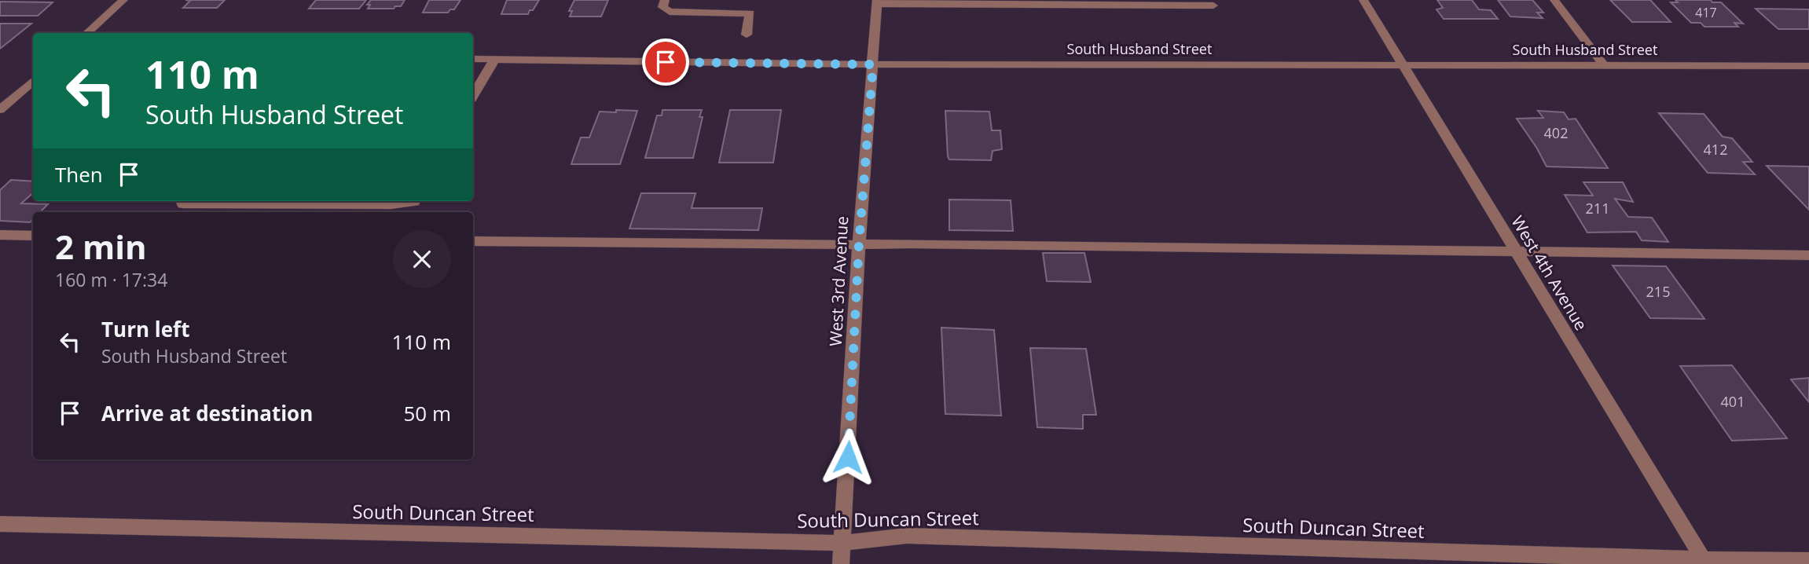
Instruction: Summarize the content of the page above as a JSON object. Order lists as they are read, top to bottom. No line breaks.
{"streets":{"street":["South Husband Street","West 4th Avenue","West 3rd Avenue","South Duncan Street"]},"crossings":[["South Husband Street","West 4th Avenue"],["South Husband Street","West 3rd Avenue"],["West 4th Avenue","South Duncan Street"],["West 3rd Avenue","South Duncan Street"]],"house_numbers":["417","402","412","211","215","401"],"page":{"turn":["110 m","South Husband Street"],"then":"Then","heading":["2 min","160 m · 17:34"],"list":[{"name":"Turn left","note":"South Husband Street","value":"110 m"},{"name":"Arrive at destination","value":"50 m"}]}}
